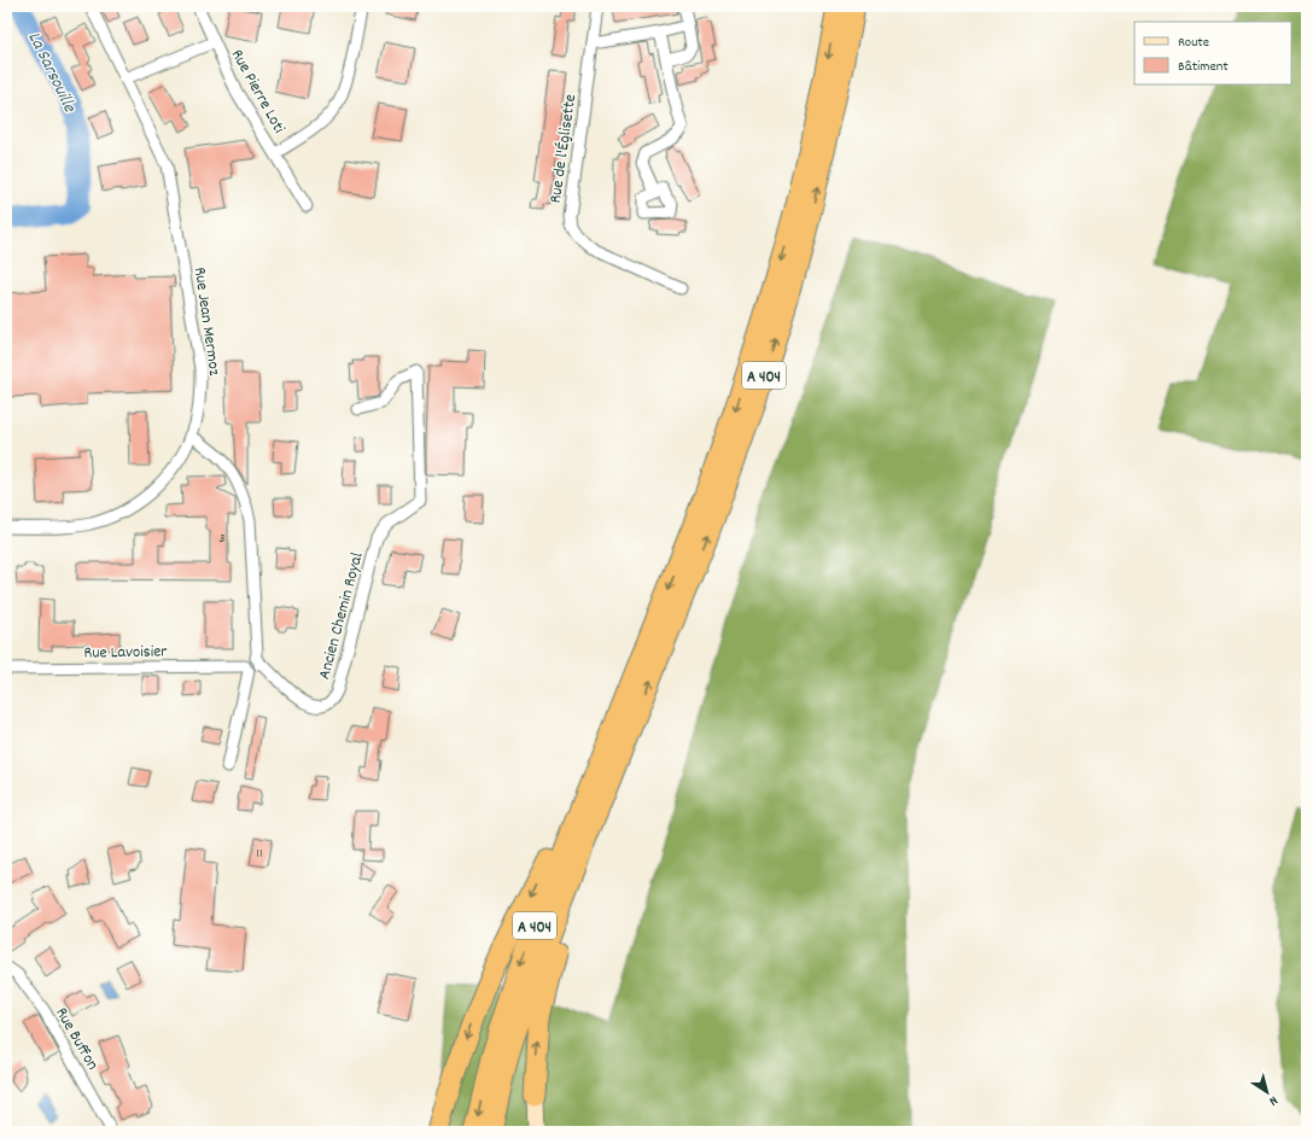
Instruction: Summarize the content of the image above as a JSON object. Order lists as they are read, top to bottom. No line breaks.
{"streets":{"highway":["A 404"],"street":["Rue Pierre Loti","Rue de l'Églisette","Rue Jean Mermoz","Ancien Chemin Royal","Rue Lavoisier","Rue Buffon"]},"crossings":[["Rue Pierre Loti","Rue Jean Mermoz"]],"water":["La Sarsouille"],"house_numbers":["3","11"],"legend":["Route","Bâtiment"],"north":"bottom right"}
